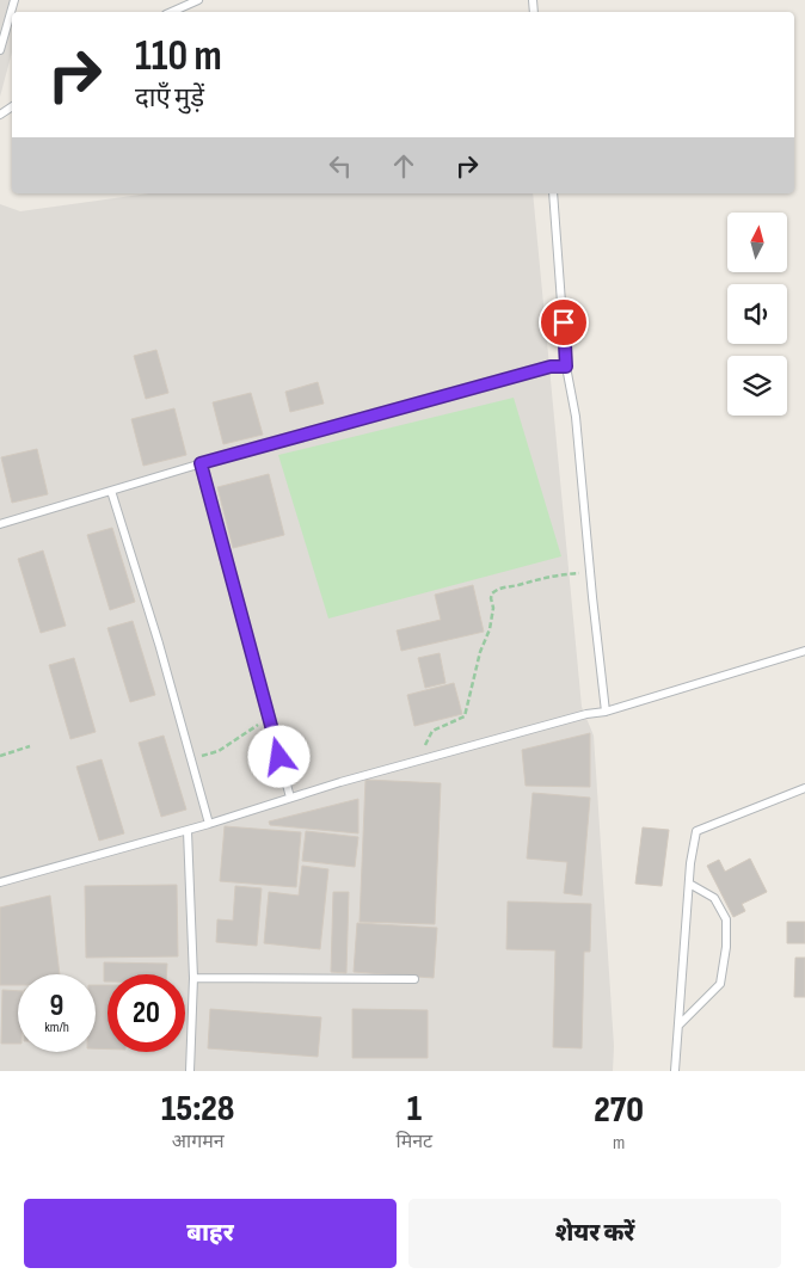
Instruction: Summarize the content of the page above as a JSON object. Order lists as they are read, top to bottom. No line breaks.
{"north":"top","page":{"turn":["110 m","दाएँ मुड़ें"],"speed":"9 km/h","limit":"20","eta":["15:28","आगमन","1","मिनट","270","m"],"buttons":["बाहर","शेयर करें"]}}
